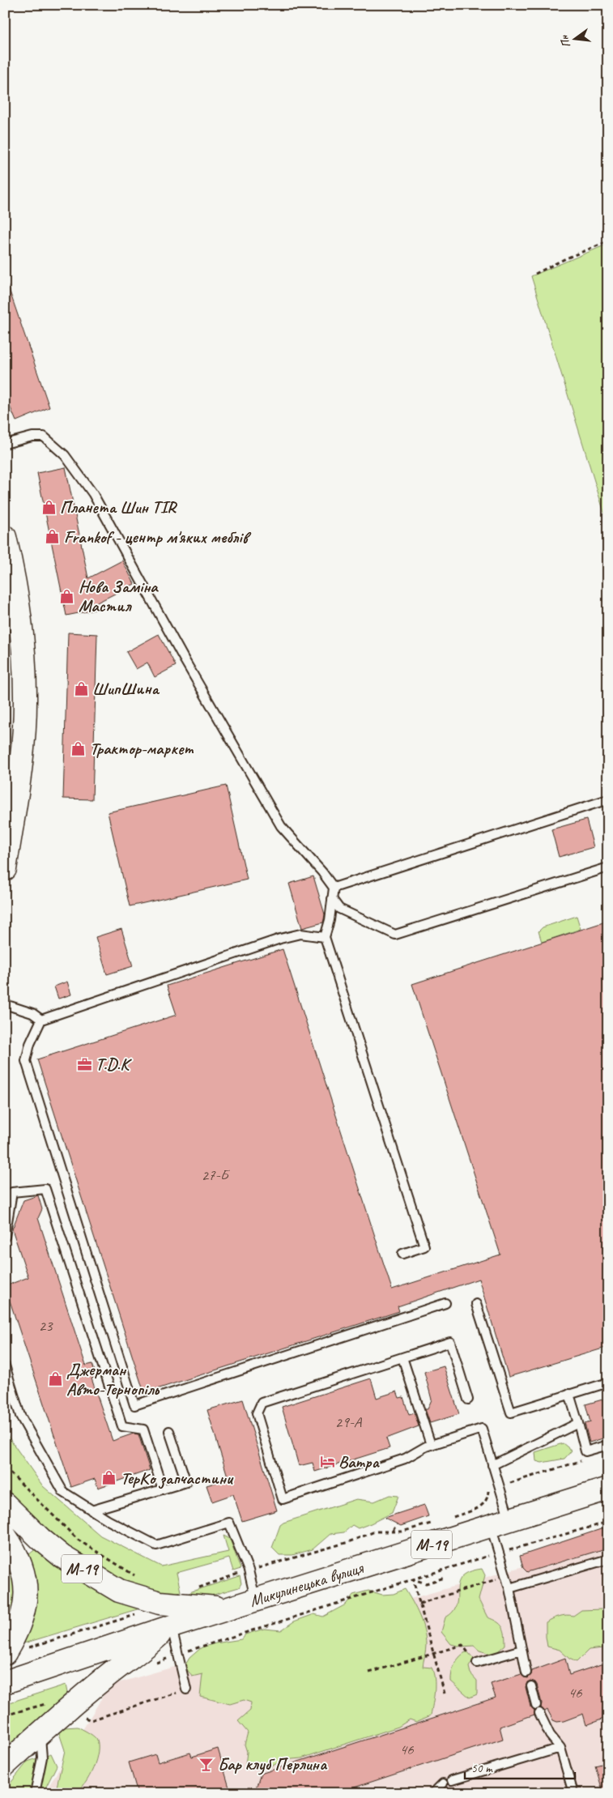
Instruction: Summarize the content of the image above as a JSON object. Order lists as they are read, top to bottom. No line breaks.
{"streets":{"highway":["М-19","Микулинецька вулиця"]},"crossings":[["М-19","Микулинецька вулиця"]],"places":{"shop":["Планета Шин TIR","Frankof - центр м'яких меблів","Нова Заміна Мастил","ШипШина","Трактор-маркет","Джерман Авто-Тернопіль","ТерКо запчастини"],"office":["T.D.K"],"hotel":["Ватра"],"bar":["Бар клуб Перлина"]},"house_numbers":["27-Б","23","29-А","46","46"],"scale_bar":"50 m","north":"left"}
